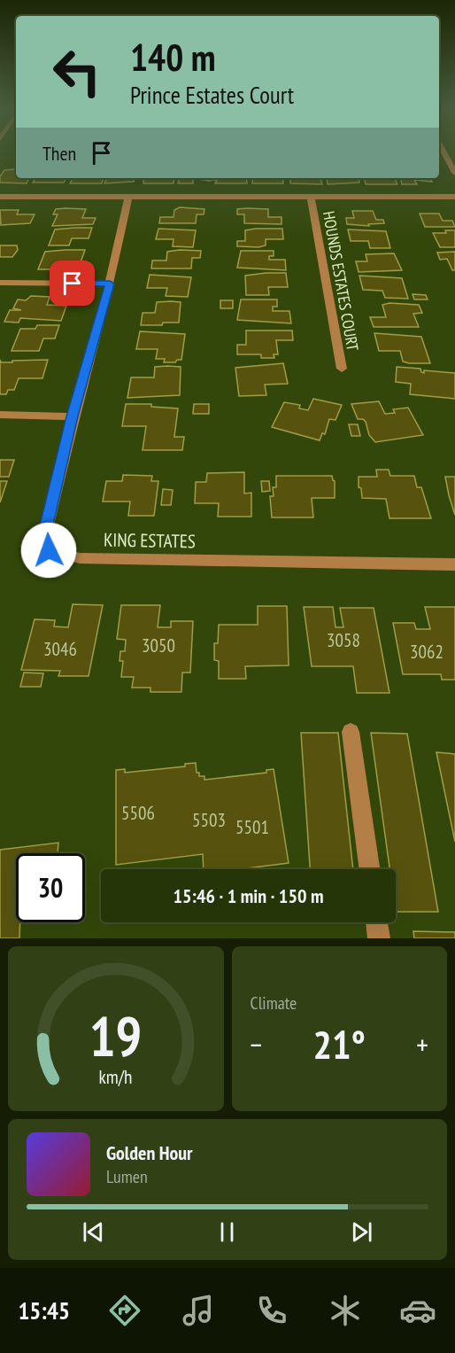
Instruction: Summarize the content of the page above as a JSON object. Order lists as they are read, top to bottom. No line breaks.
{"streets":{"street":["HOUNDS ESTATES COURT","KING ESTATES"]},"house_numbers":["3058","3050","3046","3062","5506","5503","5501"],"page":{"turn":["140 m","Prince Estates Court"],"then":"Then","limit":"30","trip":"15:46 · 1 min · 150 m","tile":"Climate","heat":["−","21°","+"],"song":["Golden Hour","Lumen"],"tabs":"15:45","gauge":["19","km/h"]}}
